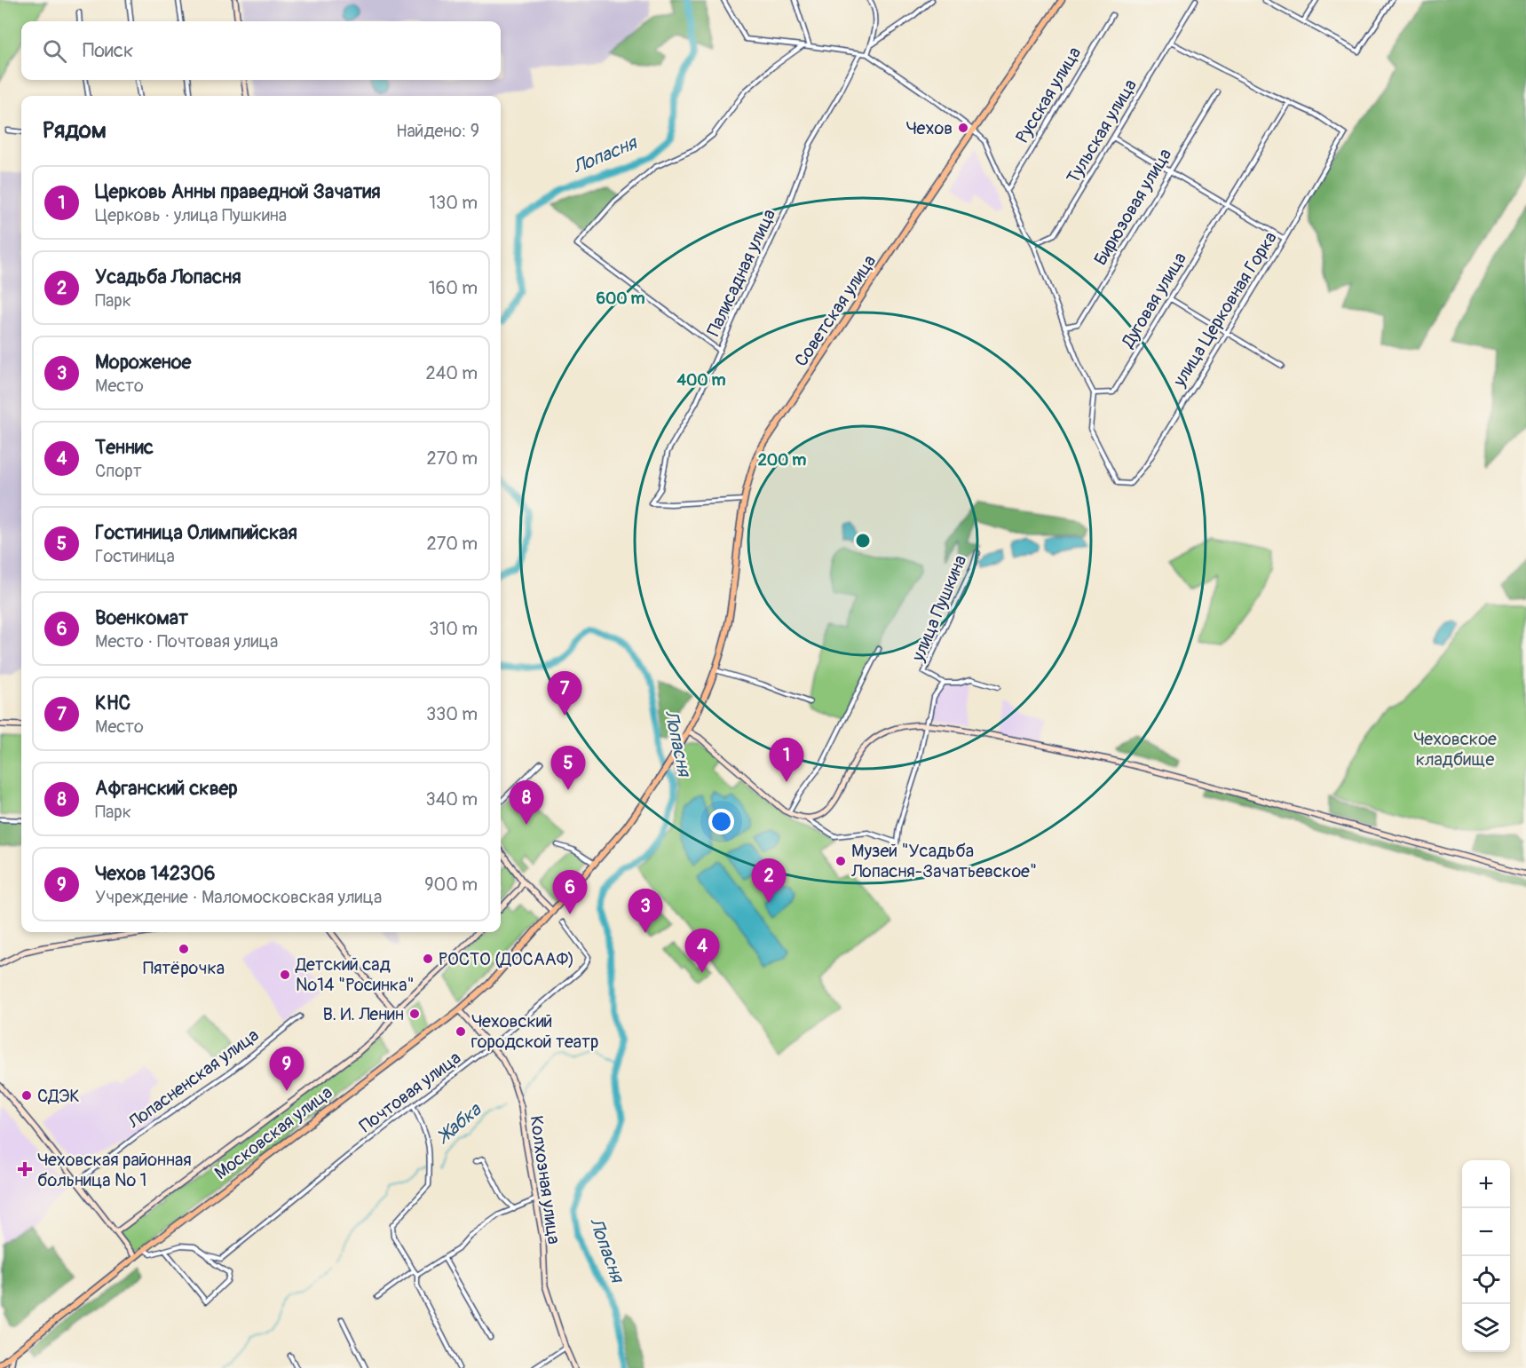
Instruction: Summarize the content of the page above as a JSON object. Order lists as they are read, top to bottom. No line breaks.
{"streets":{"main road":["Советская улица","Московская улица","Колхозная улица"],"street":["Русская улица","Тульская улица","Бирюзовая улица","Палисадная улица","Дуговая улица","улица Церковная Горка","улица Пушкина","Лопасненская улица","Почтовая улица"]},"crossings":[["Палисадная улица","Советская улица"],["Дуговая улица","улица Церковная Горка"],["Советская улица","Московская улица"],["Почтовая улица","Московская улица"],["Почтовая улица","Колхозная улица"],["Московская улица","Колхозная улица"]],"water":["Лопасня","Жабка"],"parks":["Чеховское кладбище"],"places":{"other":["Чехов","Музей \"Усадьба Лопасня-Зачатьевское\"","Пятёрочка","РОСТО (ДОСААФ)","Детский сад №14 \"Росинка\"","В. И. Ленин","Чеховский городской театр","СДЭК"],"health":["Чеховская районная больница № 1"]},"page":{"search":"Поиск","heading":["Рядом","Найдено: 9"],"list":[{"mark":"1","name":"Церковь Анны праведной Зачатия","note":"Церковь · улица Пушкина","value":"130 m"},{"mark":"2","name":"Усадьба Лопасня","note":"Парк","value":"160 m"},{"mark":"3","name":"Мороженое","note":"Место","value":"240 m"},{"mark":"4","name":"Теннис","note":"Спорт","value":"270 m"},{"mark":"5","name":"Гостиница Олимпийская","note":"Гостиница","value":"270 m"},{"mark":"6","name":"Военкомат","note":"Место · Почтовая улица","value":"310 m"},{"mark":"7","name":"КНС","note":"Место","value":"330 m"},{"mark":"8","name":"Афганский сквер","note":"Парк","value":"340 m"},{"mark":"9","name":"Чехов 142306","note":"Учреждение · Маломосковская улица","value":"900 m"}],"pins":["7","1","5","8","2","6","3","4","9"],"map_buttons":["+","−"]},"rings":["600 m","400 m","200 m"]}
